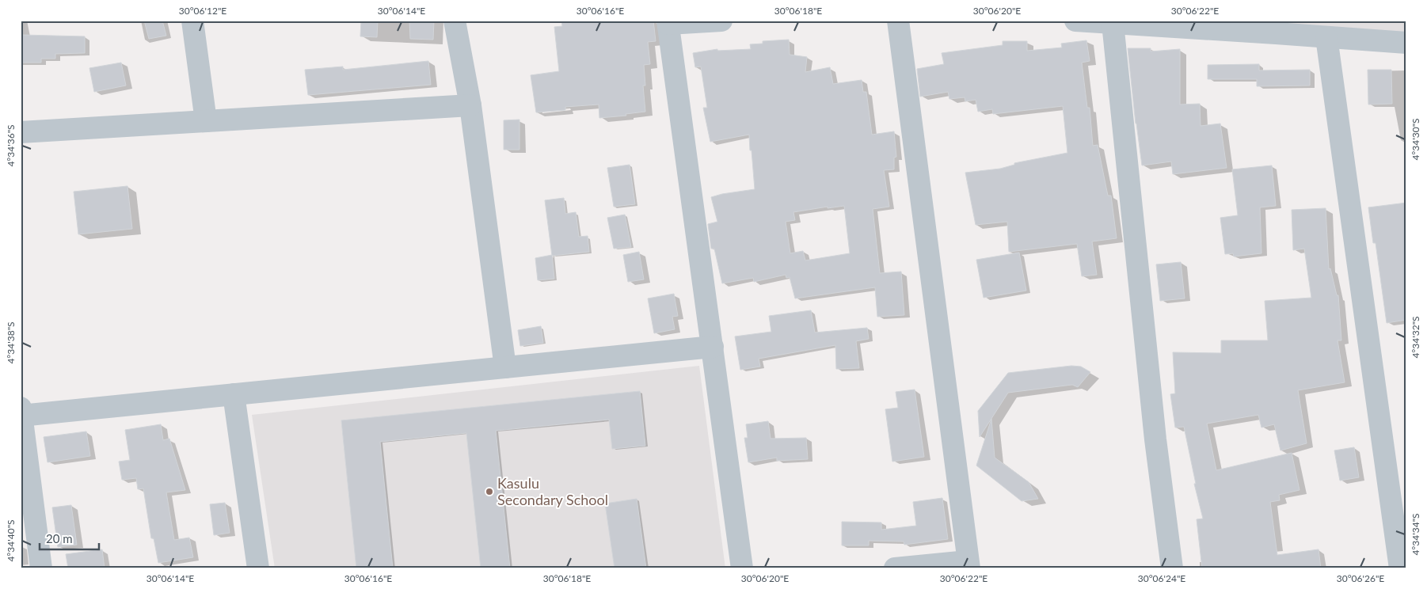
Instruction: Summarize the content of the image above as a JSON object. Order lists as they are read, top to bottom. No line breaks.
{"places":["Kasulu Secondary School"],"scale_bar":"20 m","coordinates":["30°06'12\"E","30°06'14\"E","30°06'16\"E","30°06'18\"E","30°06'20\"E","30°06'22\"E","4°34'30\"S","4°34'36\"S","4°34'32\"S","4°34'38\"S","4°34'34\"S","4°34'40\"S","30°06'24\"E","30°06'26\"E"]}
